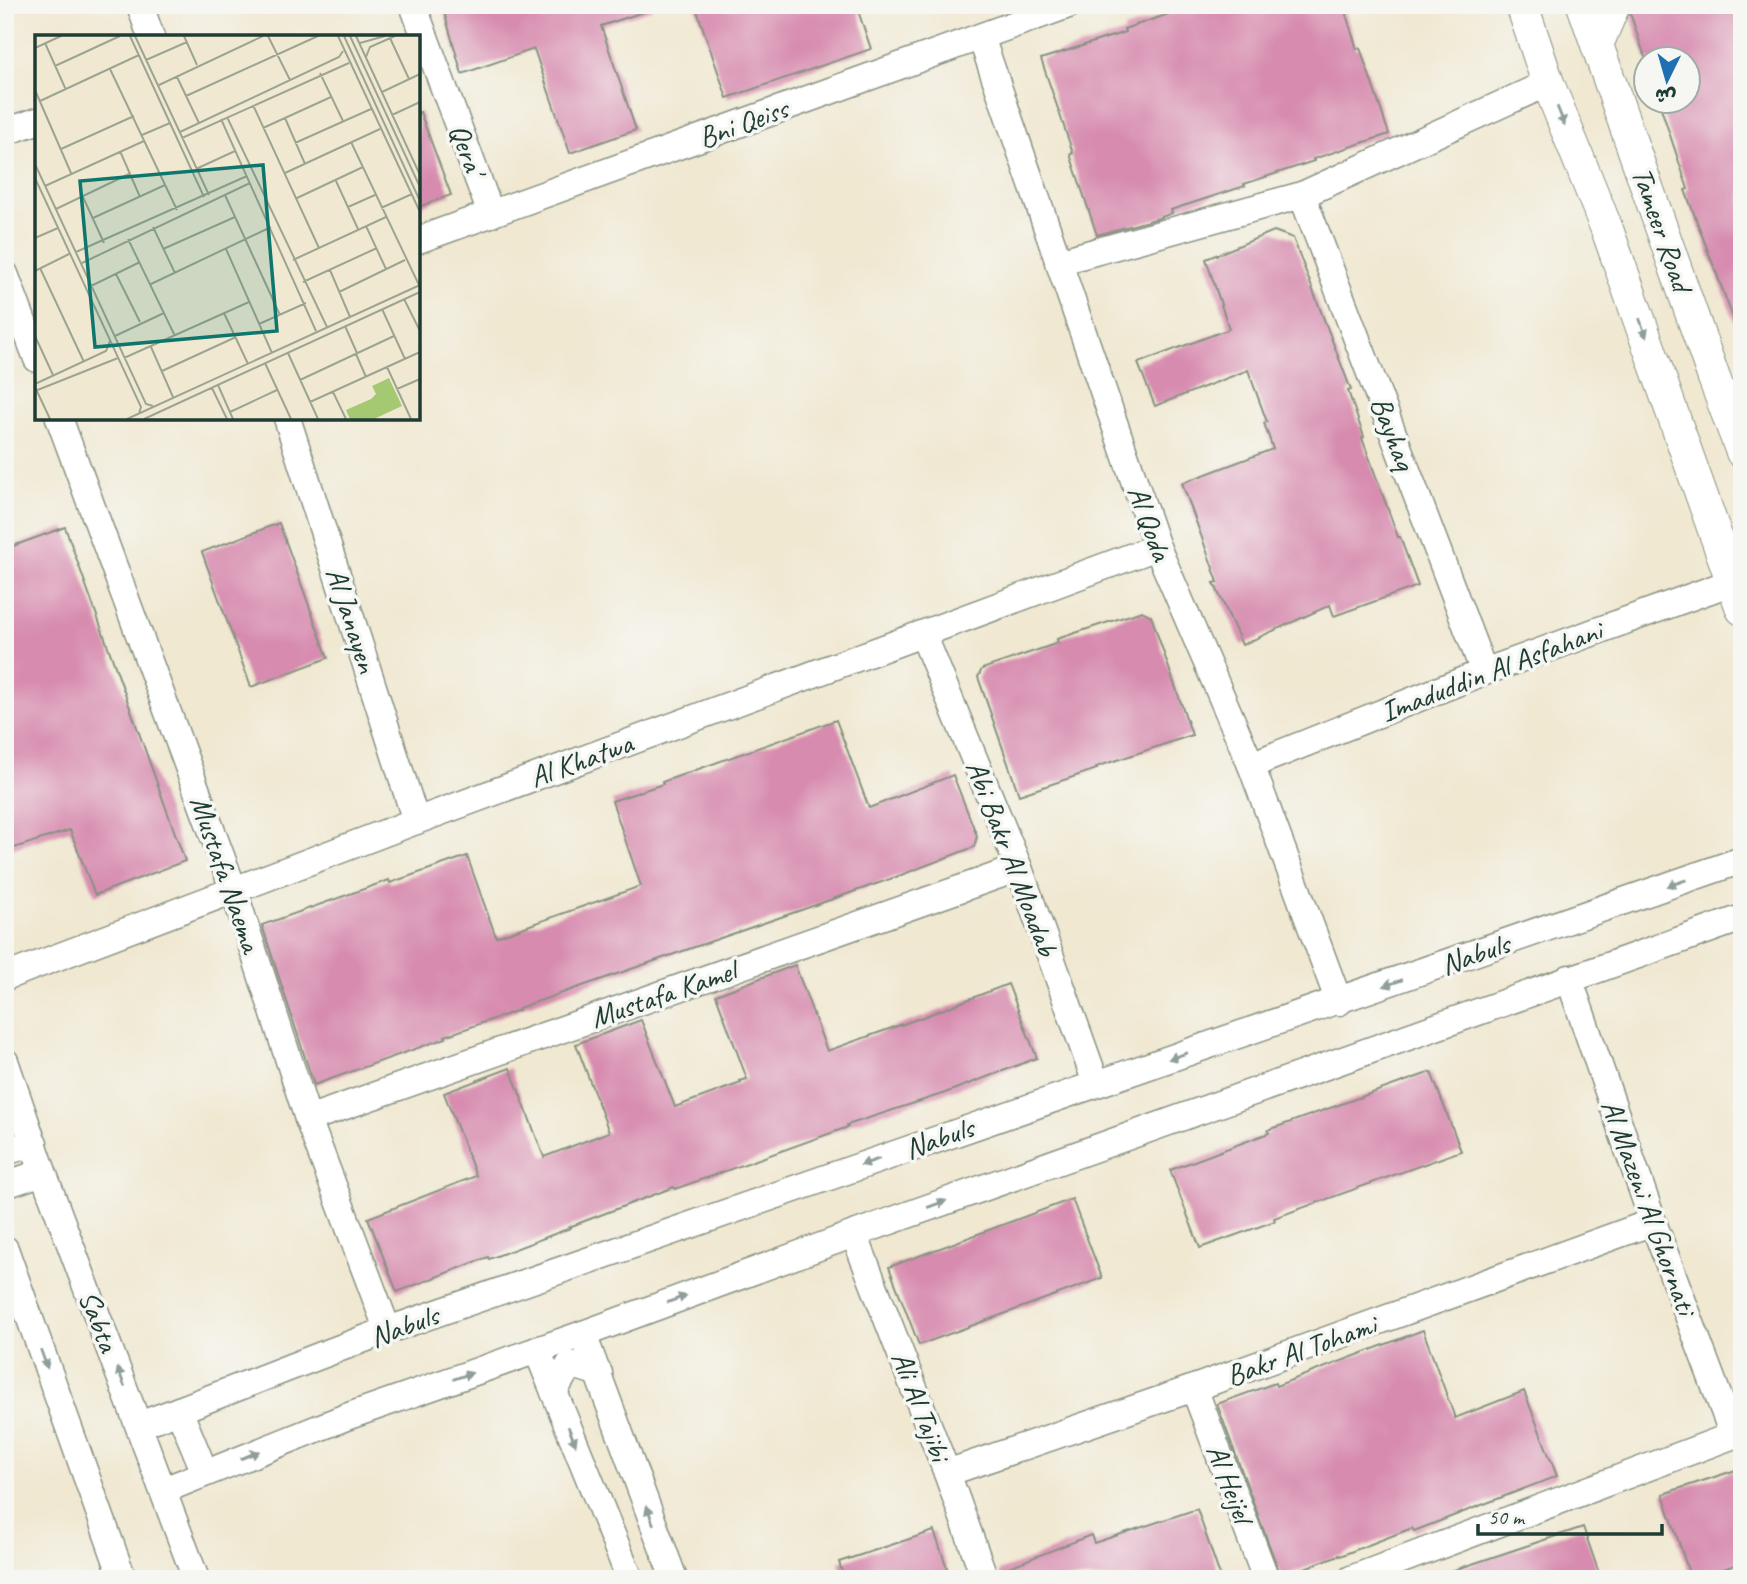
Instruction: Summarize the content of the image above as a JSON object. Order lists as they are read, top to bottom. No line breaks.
{"streets":{"street":["Bni Qeiss","Qera'","Tameer Road","Bayhaq","Al Qoda","Al Janayen","Imaduddin Al Asfahani","Al Khatwa","Abi Bakr Al Moadab","Mustafa Naema","Nabuls","Mustafa Kamel","Al Mazeni Al Ghornati","Sabta","Bakr Al Tohami","Ali Al Tajibi","Al Heijel"]},"crossings":[["Bni Qeiss","Qera'"],["Bni Qeiss","Al Qoda"],["Bayhaq","Imaduddin Al Asfahani"],["Al Qoda","Imaduddin Al Asfahani"],["Al Qoda","Al Khatwa"],["Al Qoda","Nabuls"],["Al Janayen","Al Khatwa"],["Al Khatwa","Abi Bakr Al Moadab"],["Al Khatwa","Mustafa Naema"],["Abi Bakr Al Moadab","Nabuls"],["Abi Bakr Al Moadab","Mustafa Kamel"],["Mustafa Naema","Nabuls"],["Mustafa Naema","Mustafa Kamel"],["Nabuls","Al Mazeni Al Ghornati"],["Nabuls","Sabta"],["Nabuls","Ali Al Tajibi"],["Al Mazeni Al Ghornati","Bakr Al Tohami"],["Bakr Al Tohami","Ali Al Tajibi"],["Bakr Al Tohami","Al Heijel"]],"scale_bar":"50 m","north":"bottom"}
